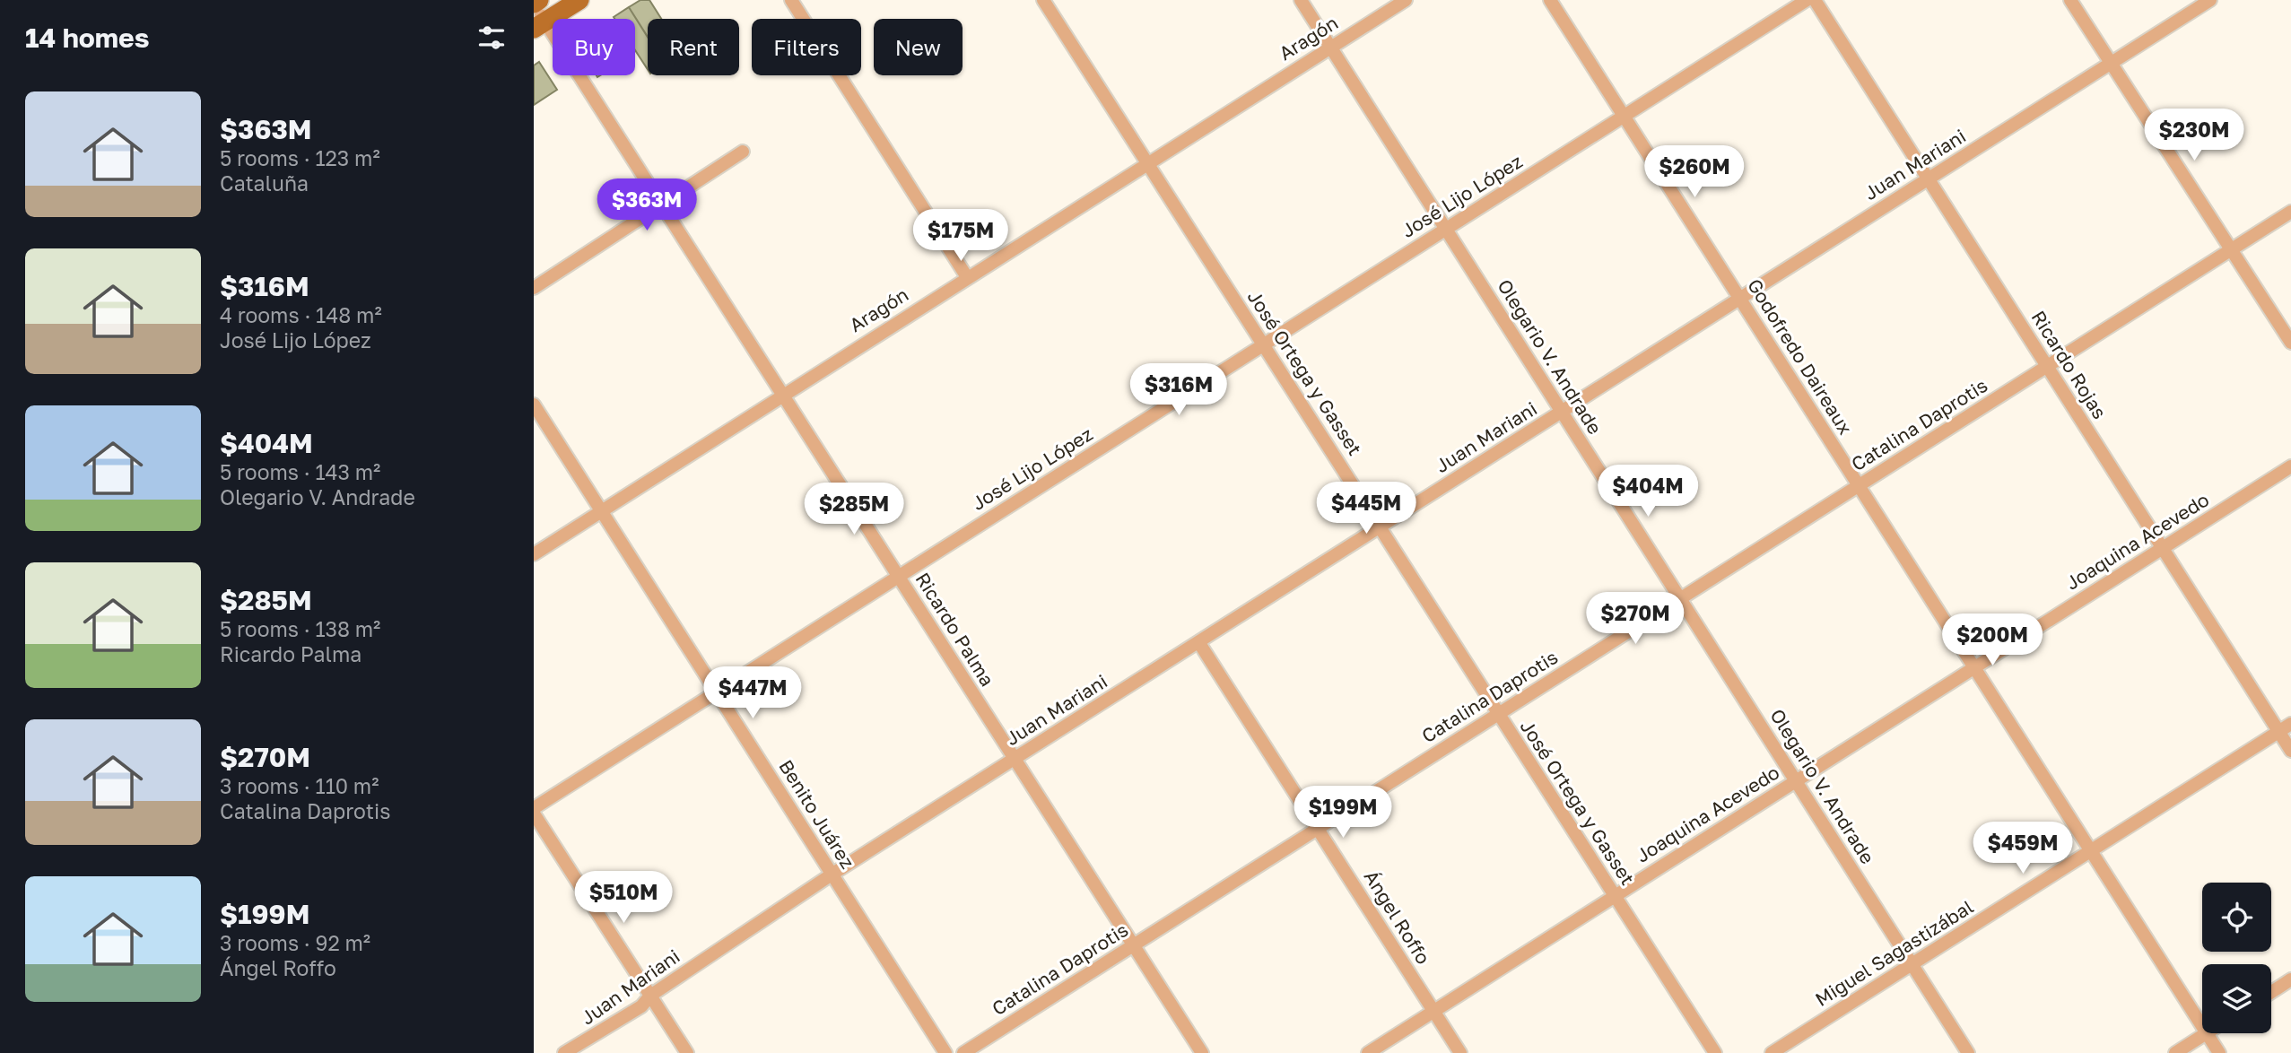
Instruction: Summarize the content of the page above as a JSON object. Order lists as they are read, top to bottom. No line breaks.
{"streets":{"street":["Aragón","Juan Mariani","José Lijo López","Olegario V. Andrade","Godofredo Daireaux","Ricardo Rojas","José Ortega y Gasset","Catalina Daprotis","Joaquina Acevedo","Ricardo Palma","Benito Juárez","Ángel Roffo","Miguel Sagastizábal"]},"crossings":[["Aragón","Olegario V. Andrade"],["Aragón","José Ortega y Gasset"],["Aragón","Ricardo Palma"],["Aragón","Benito Juárez"],["Juan Mariani","Olegario V. Andrade"],["Juan Mariani","Godofredo Daireaux"],["Juan Mariani","Ricardo Rojas"],["Juan Mariani","José Ortega y Gasset"],["Juan Mariani","Ricardo Palma"],["Juan Mariani","Benito Juárez"],["Juan Mariani","Ángel Roffo"],["José Lijo López","Olegario V. Andrade"],["José Lijo López","Godofredo Daireaux"],["José Lijo López","José Ortega y Gasset"],["José Lijo López","Ricardo Palma"],["José Lijo López","Benito Juárez"],["Olegario V. Andrade","Catalina Daprotis"],["Olegario V. Andrade","Joaquina Acevedo"],["Olegario V. Andrade","Miguel Sagastizábal"],["Godofredo Daireaux","Catalina Daprotis"],["Godofredo Daireaux","Joaquina Acevedo"],["Godofredo Daireaux","Miguel Sagastizábal"],["Ricardo Rojas","Catalina Daprotis"],["Ricardo Rojas","Joaquina Acevedo"],["Ricardo Rojas","Miguel Sagastizábal"],["José Ortega y Gasset","Catalina Daprotis"],["José Ortega y Gasset","Joaquina Acevedo"],["Catalina Daprotis","Ricardo Palma"],["Catalina Daprotis","Ángel Roffo"],["Joaquina Acevedo","Ángel Roffo"]],"page":{"heading":"14 homes","chip":["Buy","Rent","Filters","New"],"list":[{"name":"$363M","note":"5 rooms · 123 m² · Cataluña"},{"name":"$316M","note":"4 rooms · 148 m² · José Lijo López"},{"name":"$404M","note":"5 rooms · 143 m² · Olegario V. Andrade"},{"name":"$285M","note":"5 rooms · 138 m² · Ricardo Palma"},{"name":"$270M","note":"3 rooms · 110 m² · Catalina Daprotis"},{"name":"$199M","note":"3 rooms · 92 m² · Ángel Roffo"}],"price":["$230M","$260M","$363M","$175M","$316M","$404M","$445M","$285M","$270M","$200M","$447M","$199M","$459M","$510M"]}}
